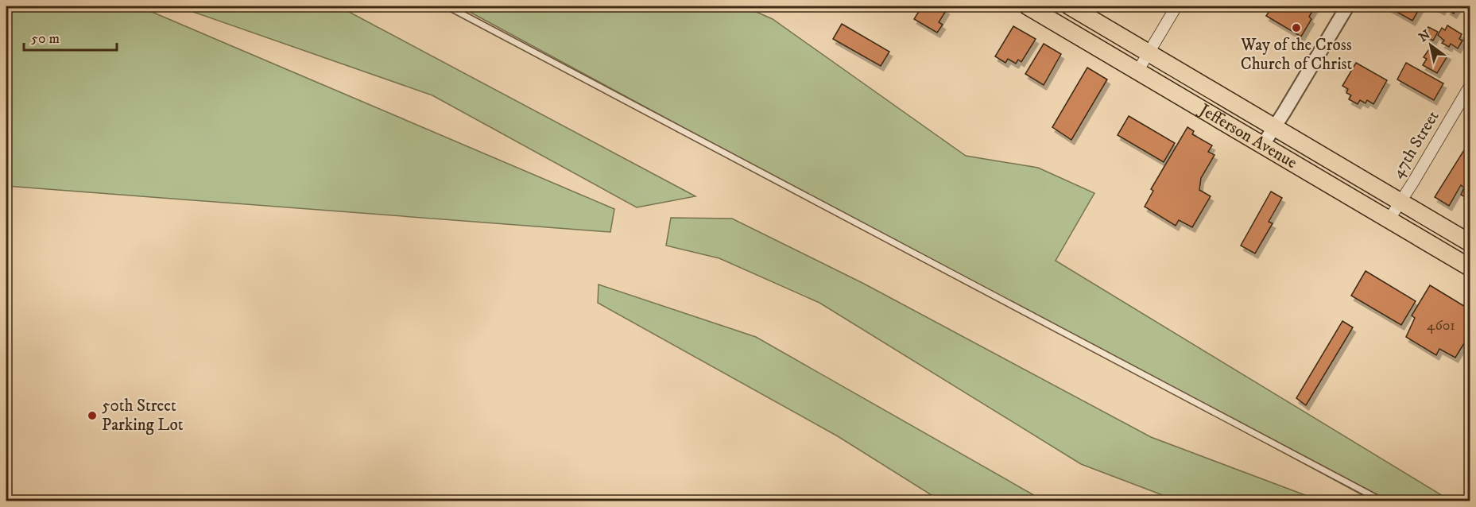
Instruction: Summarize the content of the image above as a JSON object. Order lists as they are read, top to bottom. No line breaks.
{"streets":{"main road":["Jefferson Avenue"],"street":["47th Street"]},"crossings":[["Jefferson Avenue","47th Street"]],"places":["Way of the Cross Church of Christ","50th Street Parking Lot"],"house_numbers":["4601"],"scale_bar":"50 m","north":"top left"}
